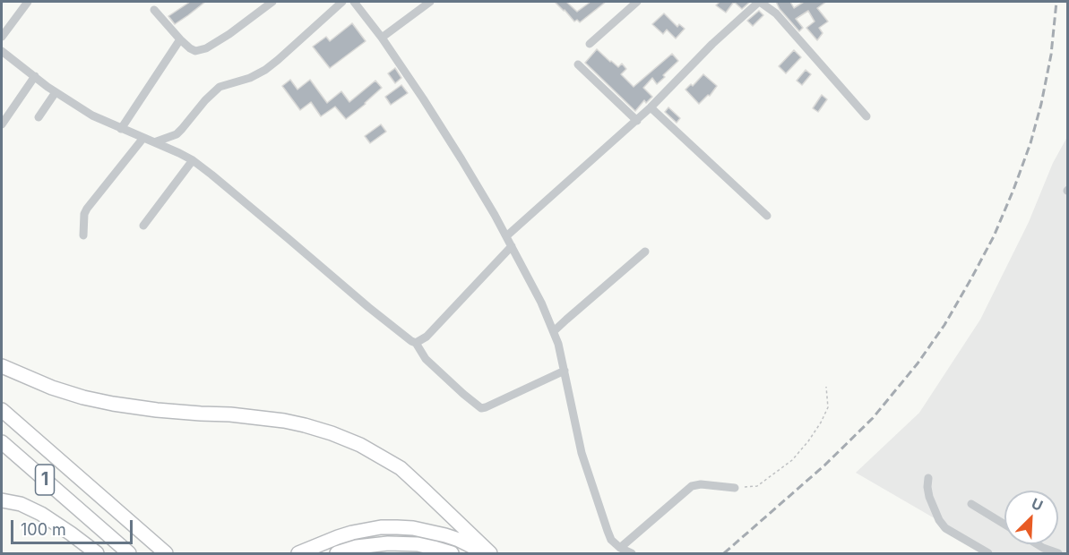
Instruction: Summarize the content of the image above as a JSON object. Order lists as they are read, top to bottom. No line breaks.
{"streets":{"highway":["1"]},"scale_bar":"100 m","north":"top right"}
